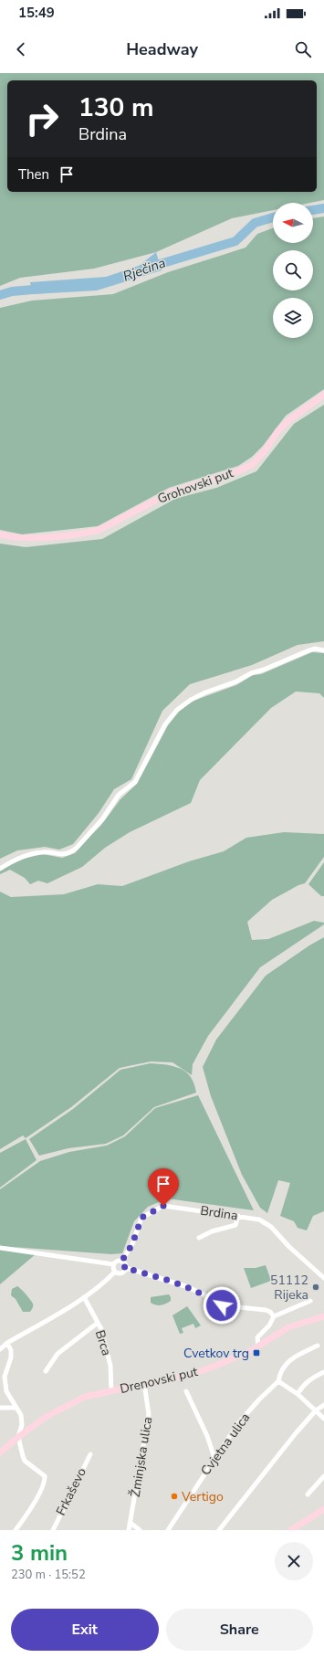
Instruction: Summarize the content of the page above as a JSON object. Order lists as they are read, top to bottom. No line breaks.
{"streets":{"main road":["Grohovski put","Drenovski put"],"street":["Brdina","Brca","Cvjetna ulica","Žminjska ulica","Frkaševo"]},"crossings":[["Brca","Drenovski put"],["Drenovski put","Žminjska ulica"]],"water":["Rječina"],"places":{"other":["51112 Rijeka","Vertigo"],"transit":["Cvetkov trg"]},"north":"left","page":{"status":"15:49","header":"Headway","turn":["130 m","Brdina"],"then":"Then","heading":["3 min","230 m · 15:52"],"buttons":["Exit","Share"]}}
